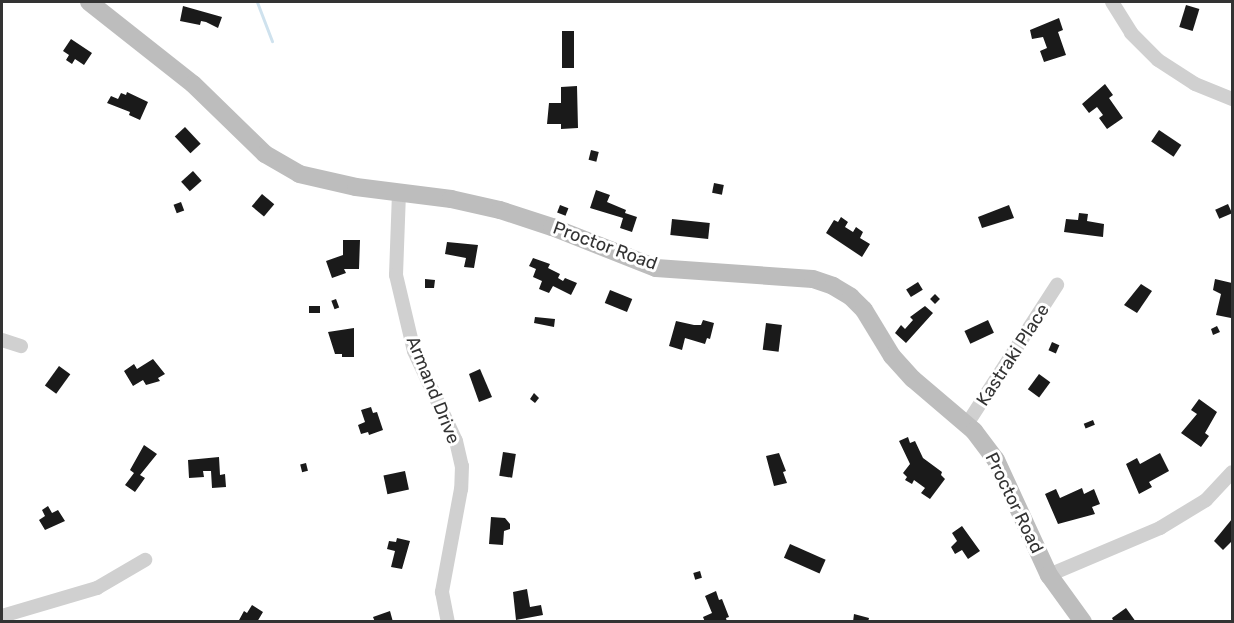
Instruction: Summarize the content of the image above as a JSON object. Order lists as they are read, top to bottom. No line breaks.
{"streets":{"main road":["Proctor Road"],"street":["Kastraki Place","Armand Drive"]},"crossings":[["Proctor Road","Kastraki Place"],["Proctor Road","Armand Drive"]]}
